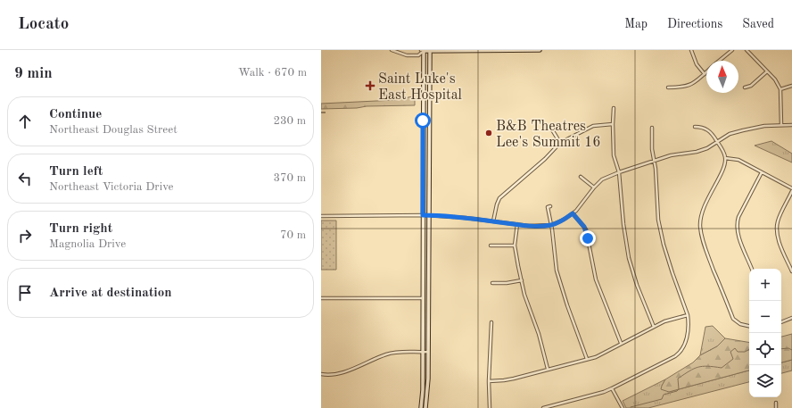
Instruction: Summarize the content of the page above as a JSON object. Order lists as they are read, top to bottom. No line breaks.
{"places":{"health":["Saint Luke's East Hospital"],"other":["B&B Theatres Lee's Summit 16"]},"north":"top","page":{"header":"Locato","nav":["Map","Directions","Saved"],"heading":["9 min","Walk · 670 m"],"list":[["Continue","Northeast Douglas Street","230 m"],["Turn left","Northeast Victoria Drive","370 m"],["Turn right","Magnolia Drive","70 m"],"Arrive at destination"],"map_buttons":["+","−"]}}
